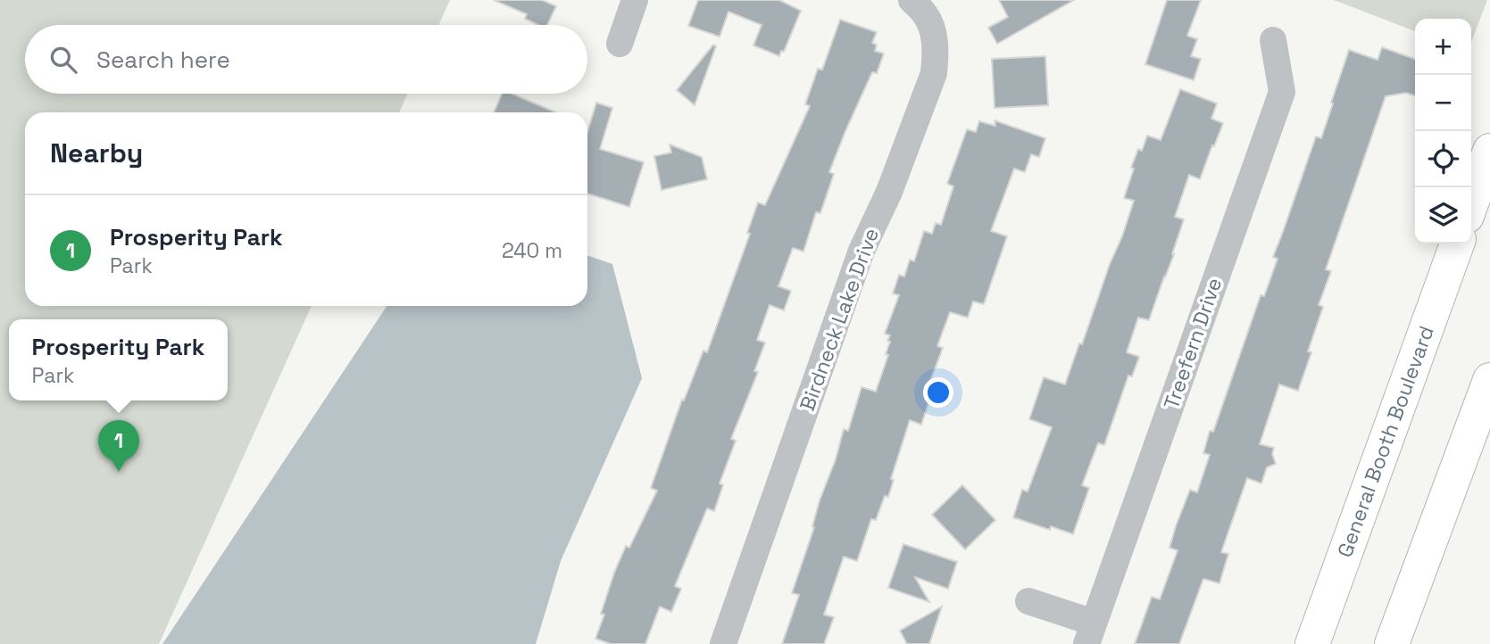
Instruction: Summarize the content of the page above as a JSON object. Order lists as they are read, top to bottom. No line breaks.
{"streets":{"highway":["General Booth Boulevard"],"street":["Birdneck Lake Drive","Treefern Drive"]},"page":{"map_buttons":["+","−"],"search":"Search here","heading":"Nearby","list":[{"mark":"1","name":"Prosperity Park","note":"Park","value":"240 m"}],"popup":["Prosperity Park","Park"],"pins":"1"}}
